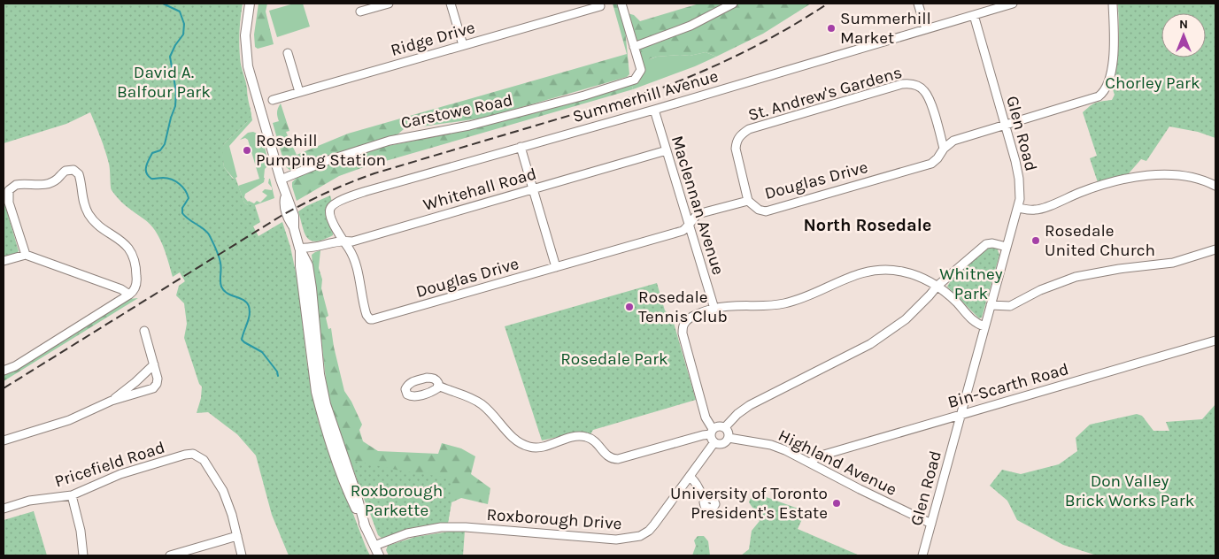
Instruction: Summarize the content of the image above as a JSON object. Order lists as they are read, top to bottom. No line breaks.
{"streets":{"street":["Ridge Drive","St. Andrew's Gardens","Summerhill Avenue","Carstowe Road","Glen Road","Douglas Drive","Whitehall Road","Maclennan Avenue","Bin-Scarth Road","Highland Avenue","Pricefield Road","Roxborough Drive"]},"crossings":[["St. Andrew's Gardens","Douglas Drive"],["Summerhill Avenue","Glen Road"],["Summerhill Avenue","Douglas Drive"],["Summerhill Avenue","Whitehall Road"],["Summerhill Avenue","Maclennan Avenue"],["Glen Road","Douglas Drive"],["Glen Road","Bin-Scarth Road"],["Glen Road","Highland Avenue"],["Douglas Drive","Whitehall Road"],["Douglas Drive","Maclennan Avenue"],["Whitehall Road","Maclennan Avenue"],["Bin-Scarth Road","Highland Avenue"],["Highland Avenue","Roxborough Drive"]],"districts":["North Rosedale"],"parks":["David A. Balfour Park","Chorley Park","Whitney Park","Rosedale Park","Don Valley Brick Works Park","Roxborough Parkette"],"places":["Summerhill Market","Rosehill Pumping Station","Rosedale United Church","Rosedale Tennis Club","University of Toronto President's Estate"],"north":"top"}
